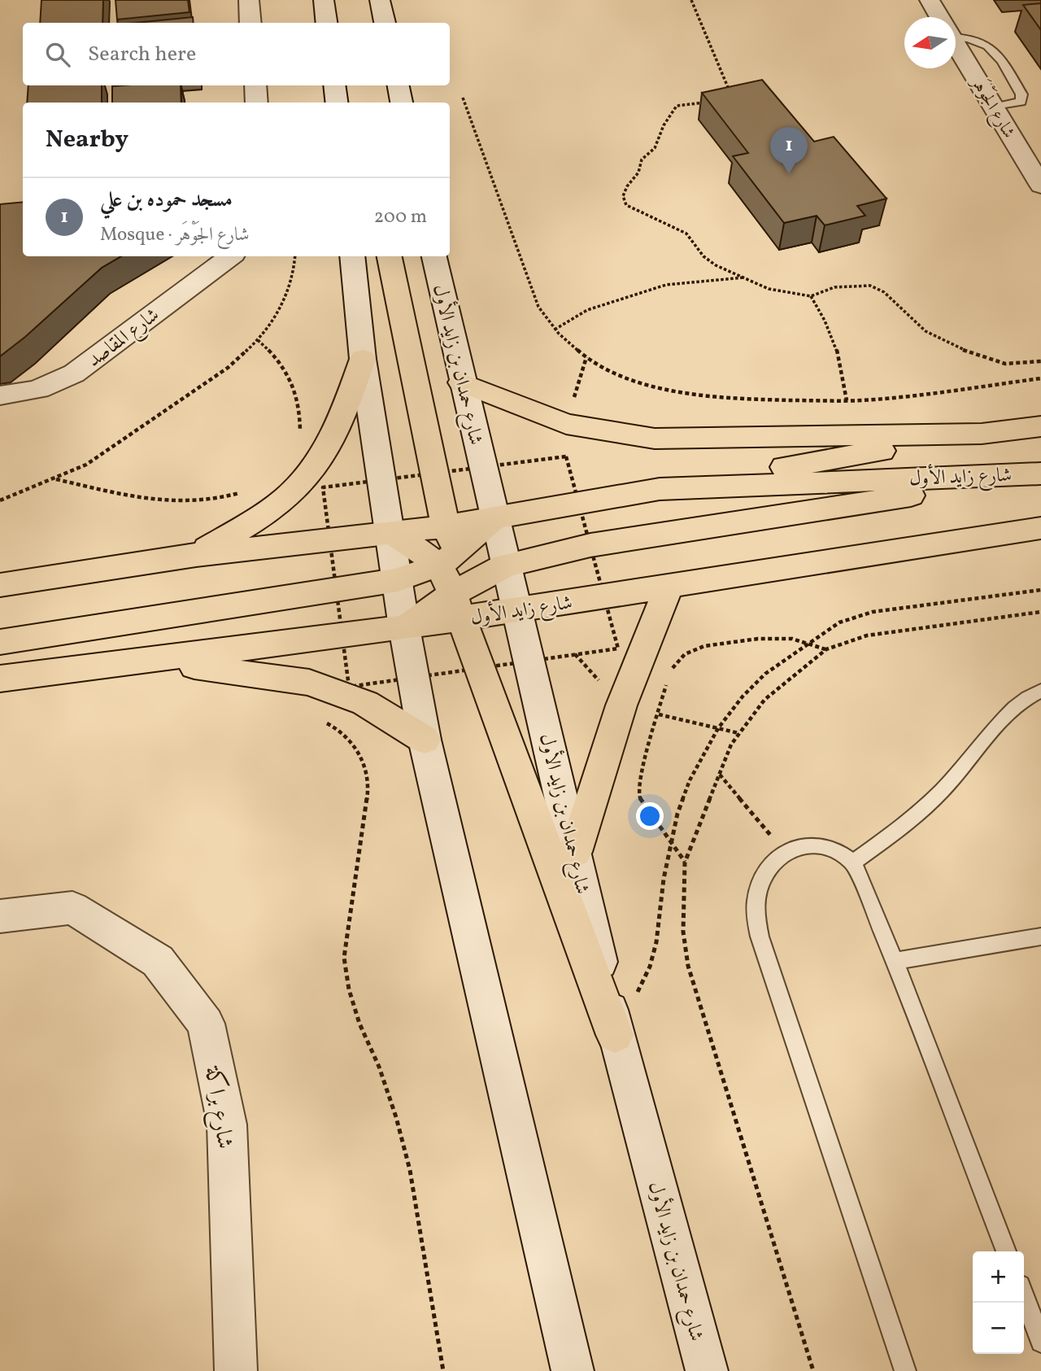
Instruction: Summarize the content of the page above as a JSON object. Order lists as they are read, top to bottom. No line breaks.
{"streets":{"main road":["شارع الجَوْهَر","شارع المقاصد","شارع حمدان بن زايد الأول","شارع زايد الأول","شارع براكة"]},"crossings":[["شارع حمدان بن زايد الأول","شارع زايد الأول"]],"north":"left","page":{"search":"Search here","heading":"Nearby","pins":"1","list":[{"mark":"1","name":"مسجد حموده بن علي","note":"Mosque · شارع الجَوْهَر","value":"200 m"}],"map_buttons":["+","−"]}}
